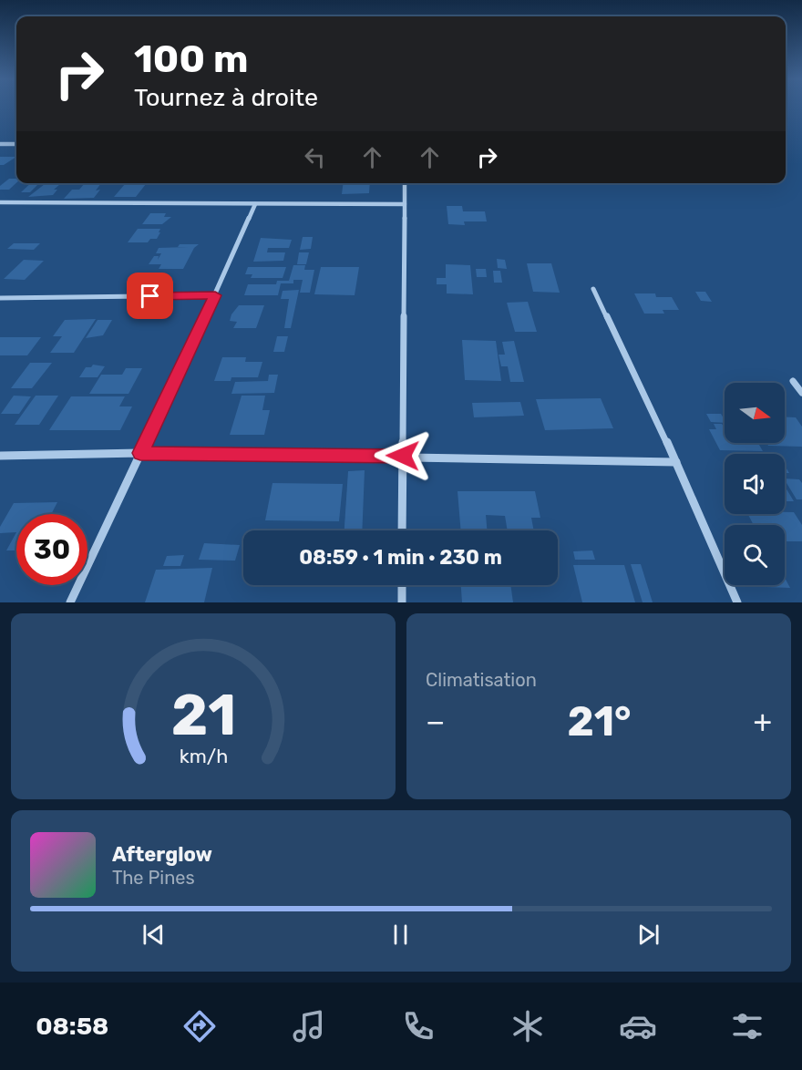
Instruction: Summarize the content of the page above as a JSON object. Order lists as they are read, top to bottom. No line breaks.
{"north":"right","page":{"turn":["100 m","Tournez à droite"],"limit":"30","trip":"08:59 · 1 min · 230 m","tile":"Climatisation","heat":["−","21°","+"],"song":["Afterglow","The Pines"],"tabs":"08:58","gauge":["21","km/h"]}}
